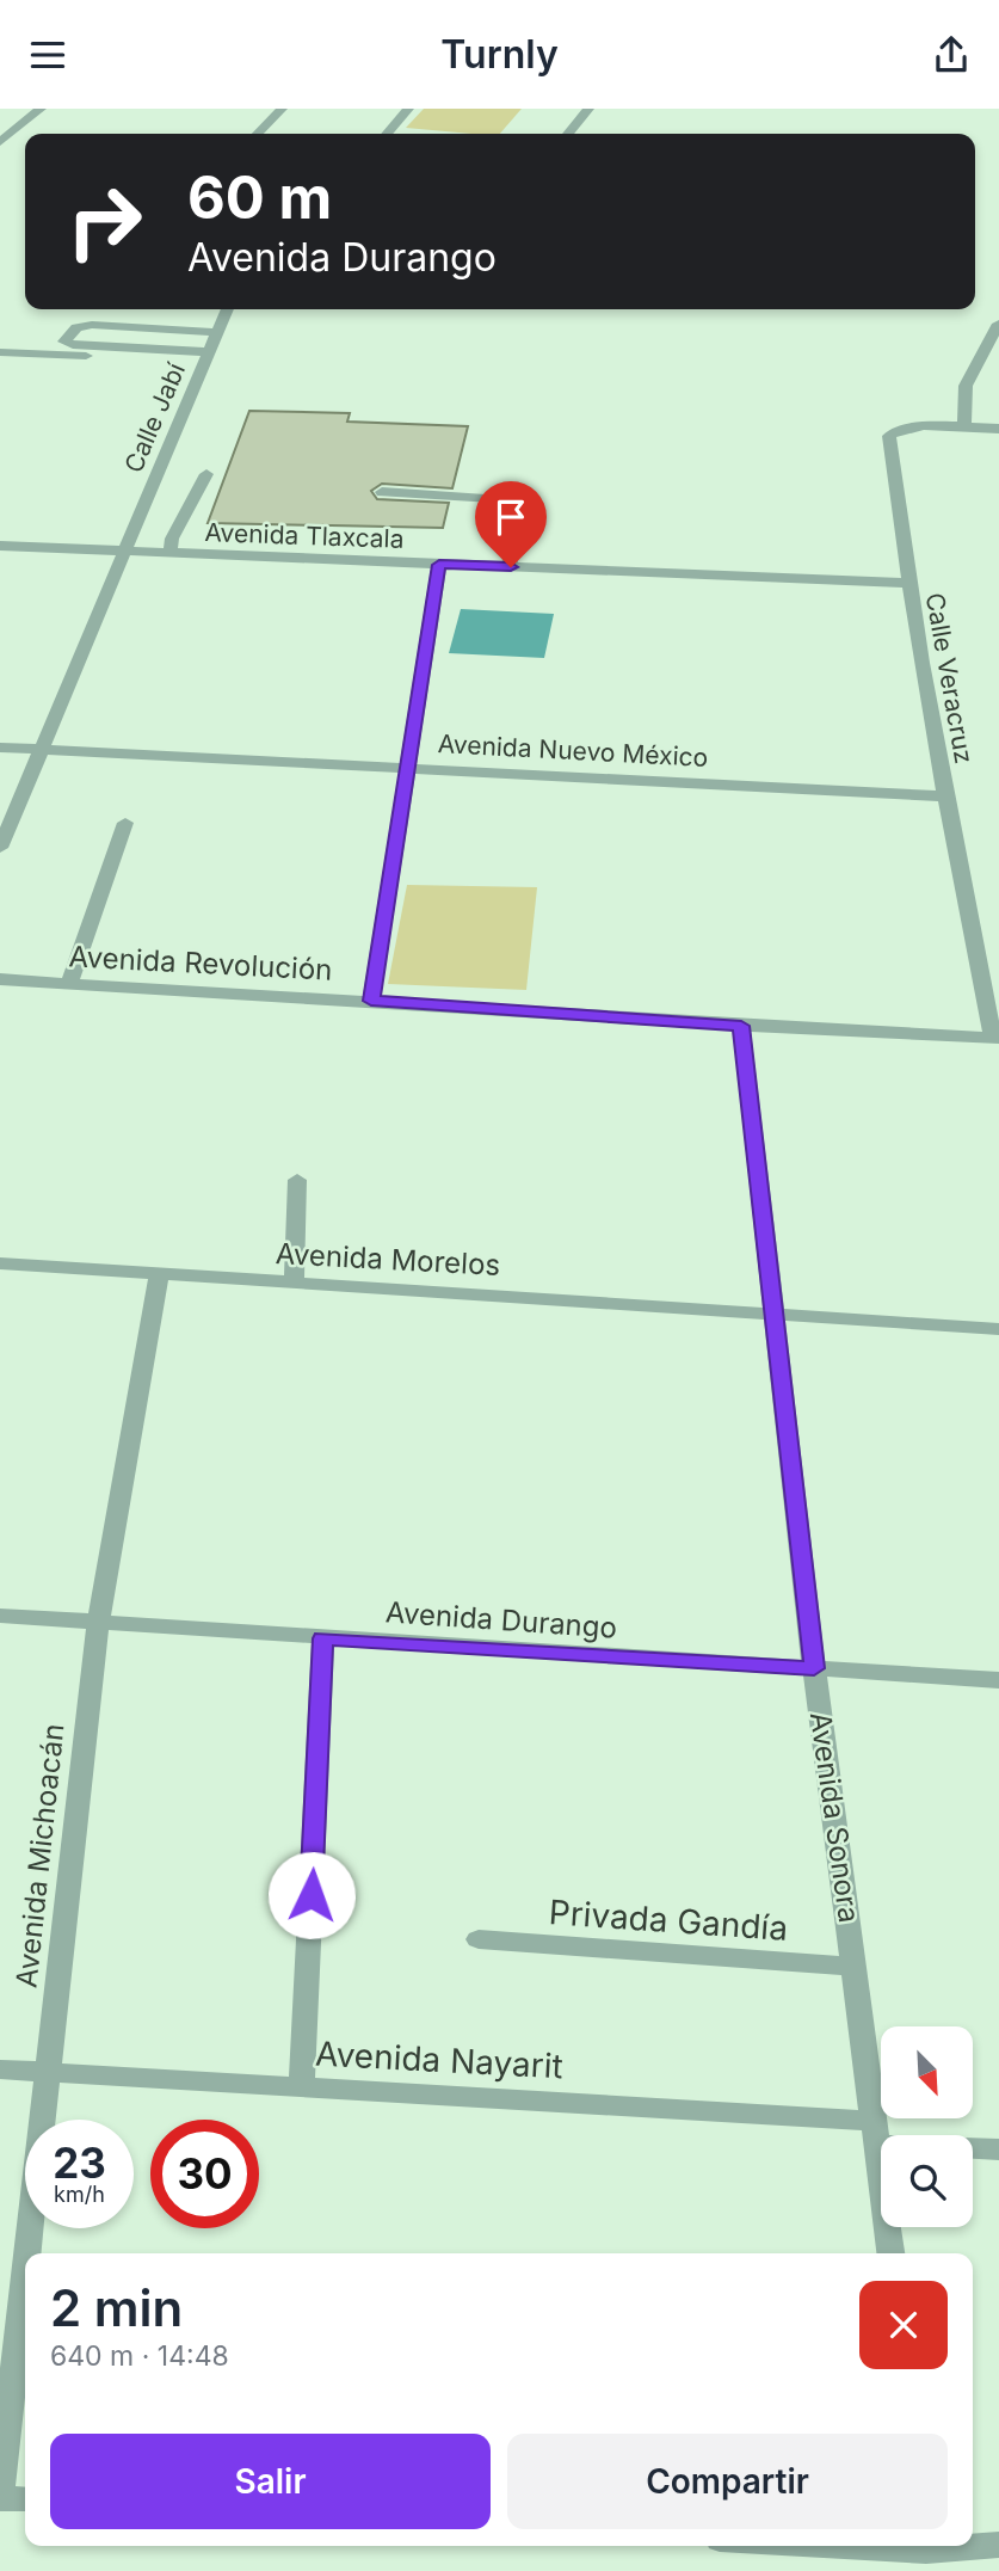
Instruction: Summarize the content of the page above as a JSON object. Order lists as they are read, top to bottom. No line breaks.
{"streets":{"street":["Calle Jabí","Avenida Tlaxcala","Calle Veracruz","Avenida Nuevo México","Avenida Revolución","Avenida Morelos","Avenida Durango","Avenida Sonora","Avenida Michoacán","Privada Gandía","Avenida Nayarit"]},"crossings":[["Calle Jabí","Avenida Tlaxcala"],["Calle Jabí","Avenida Nuevo México"],["Avenida Tlaxcala","Calle Veracruz"],["Calle Veracruz","Avenida Nuevo México"],["Calle Veracruz","Avenida Revolución"],["Avenida Revolución","Avenida Sonora"],["Avenida Morelos","Avenida Sonora"],["Avenida Morelos","Avenida Michoacán"],["Avenida Durango","Avenida Sonora"],["Avenida Durango","Avenida Michoacán"],["Avenida Sonora","Privada Gandía"],["Avenida Sonora","Avenida Nayarit"],["Avenida Michoacán","Avenida Nayarit"]],"north":"bottom right","page":{"header":"Turnly","turn":["60 m","Avenida Durango"],"speed":"23 km/h","limit":"30","heading":["2 min","640 m · 14:48"],"buttons":["Salir","Compartir"]}}
